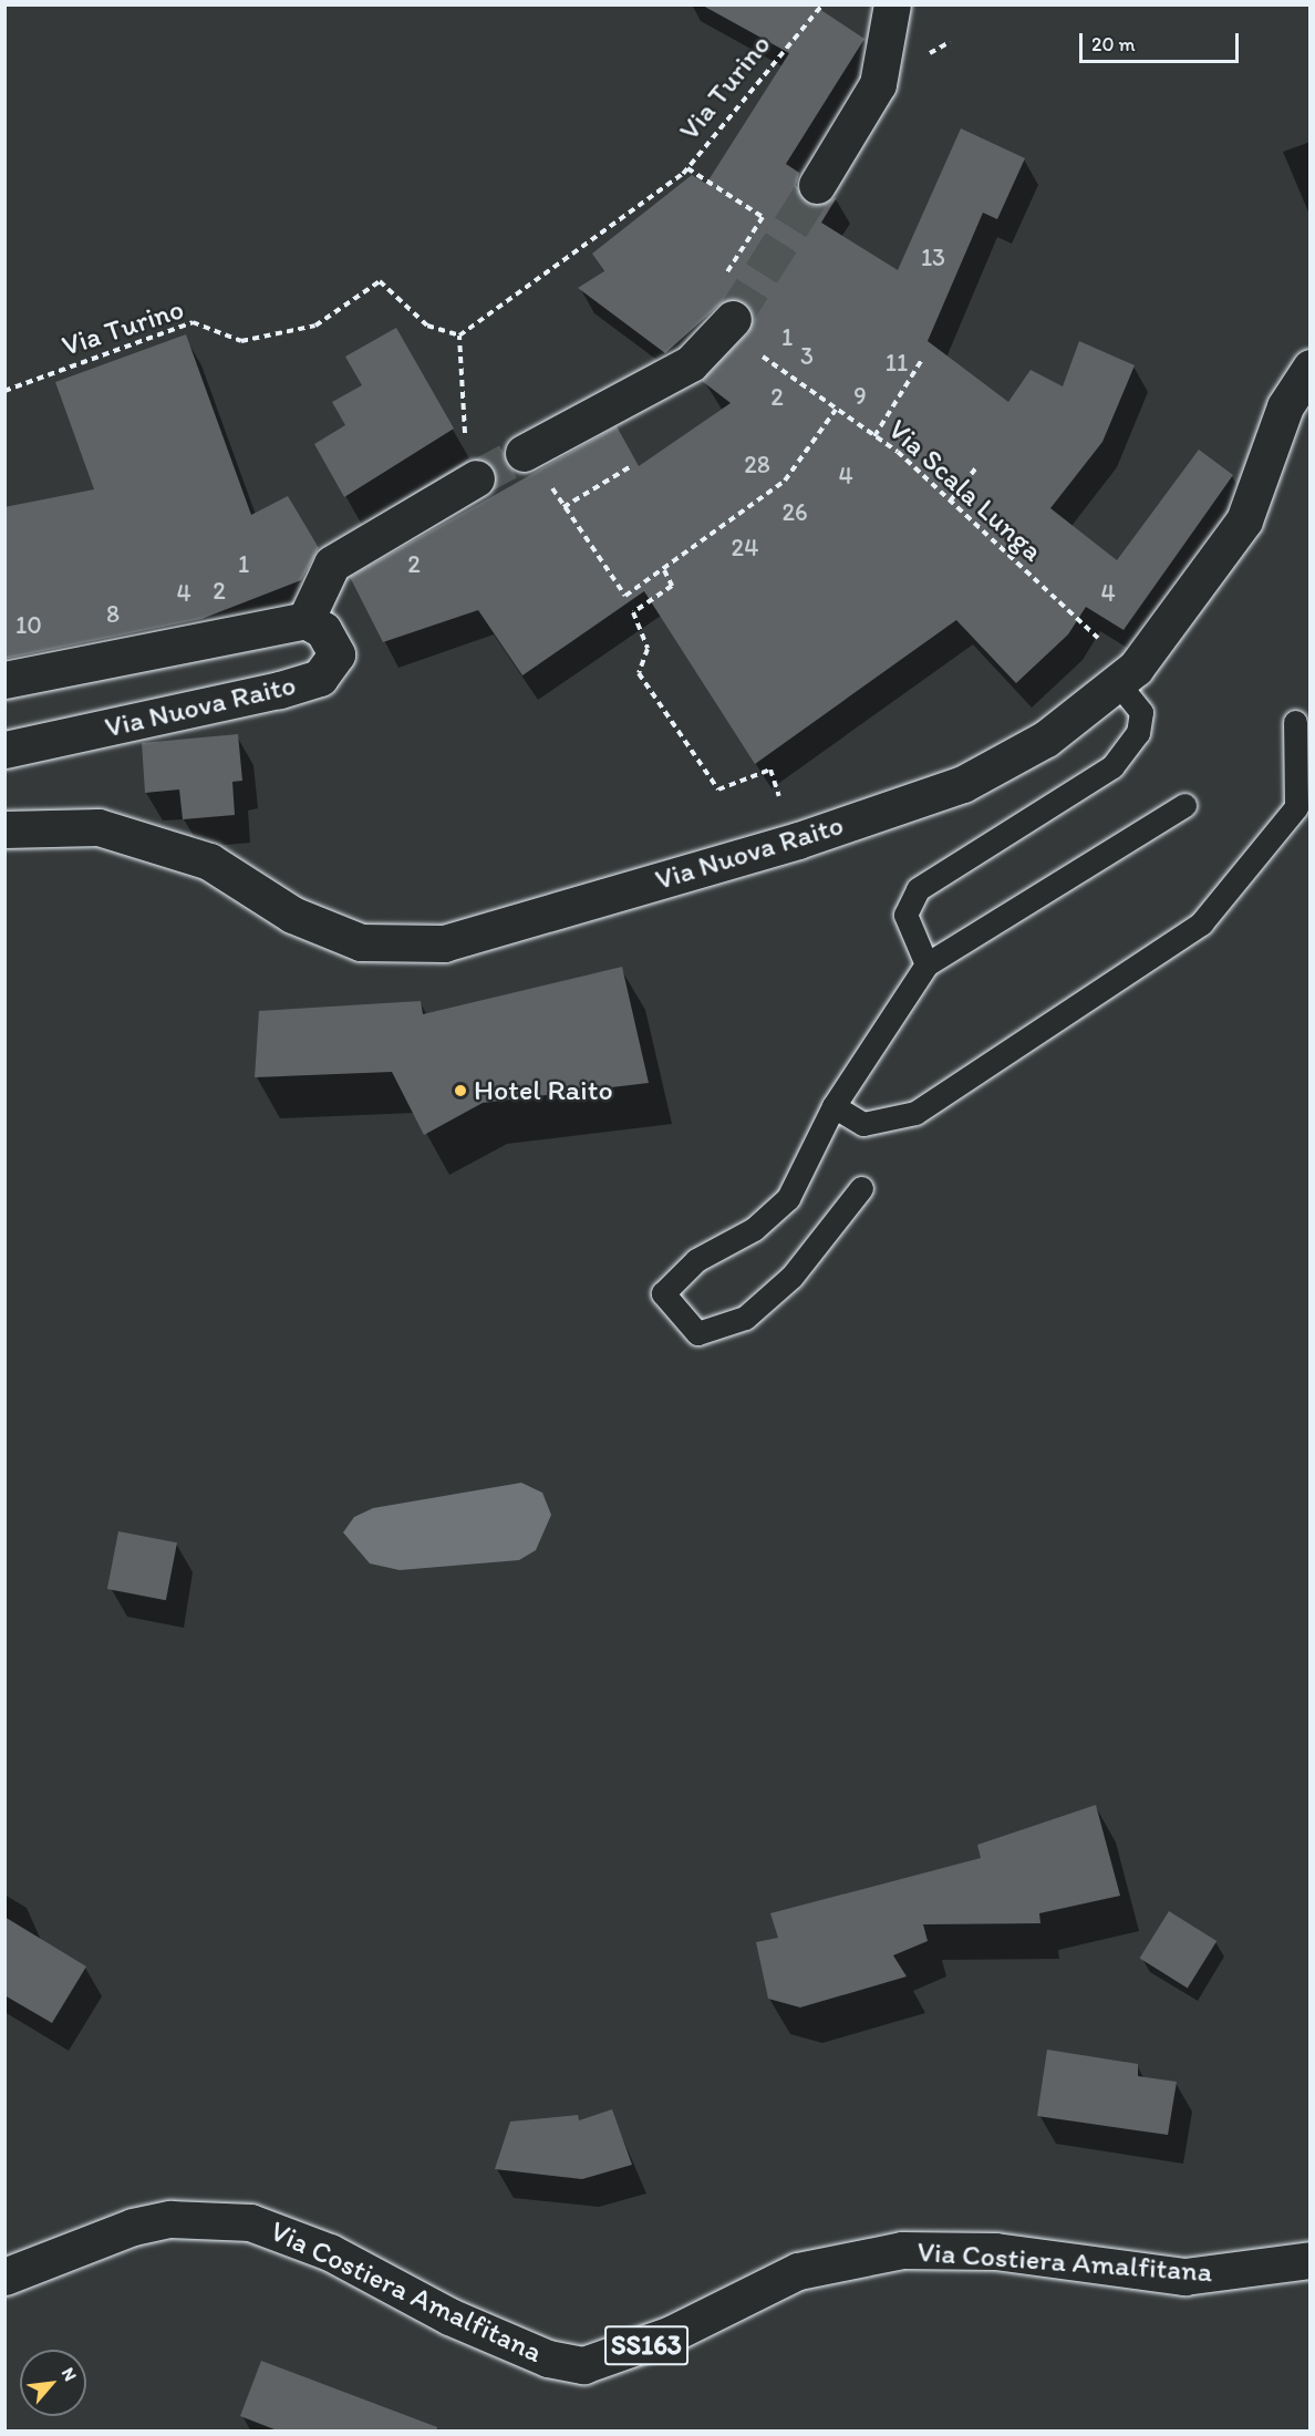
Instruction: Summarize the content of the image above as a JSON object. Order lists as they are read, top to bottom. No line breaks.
{"streets":{"street":["Via Nuova Raito","Via Costiera Amalfitana","SS163"],"path":["Via Turino","Via Scala Lunga"]},"crossings":[["Via Turino","Via Scala Lunga"],["Via Scala Lunga","Via Nuova Raito"]],"places":["Hotel Raito"],"house_numbers":["13","1","3","11","9","2","28","4","26","24","1","2","2","4","4","8","10"],"scale_bar":"20 m","north":"top right"}
